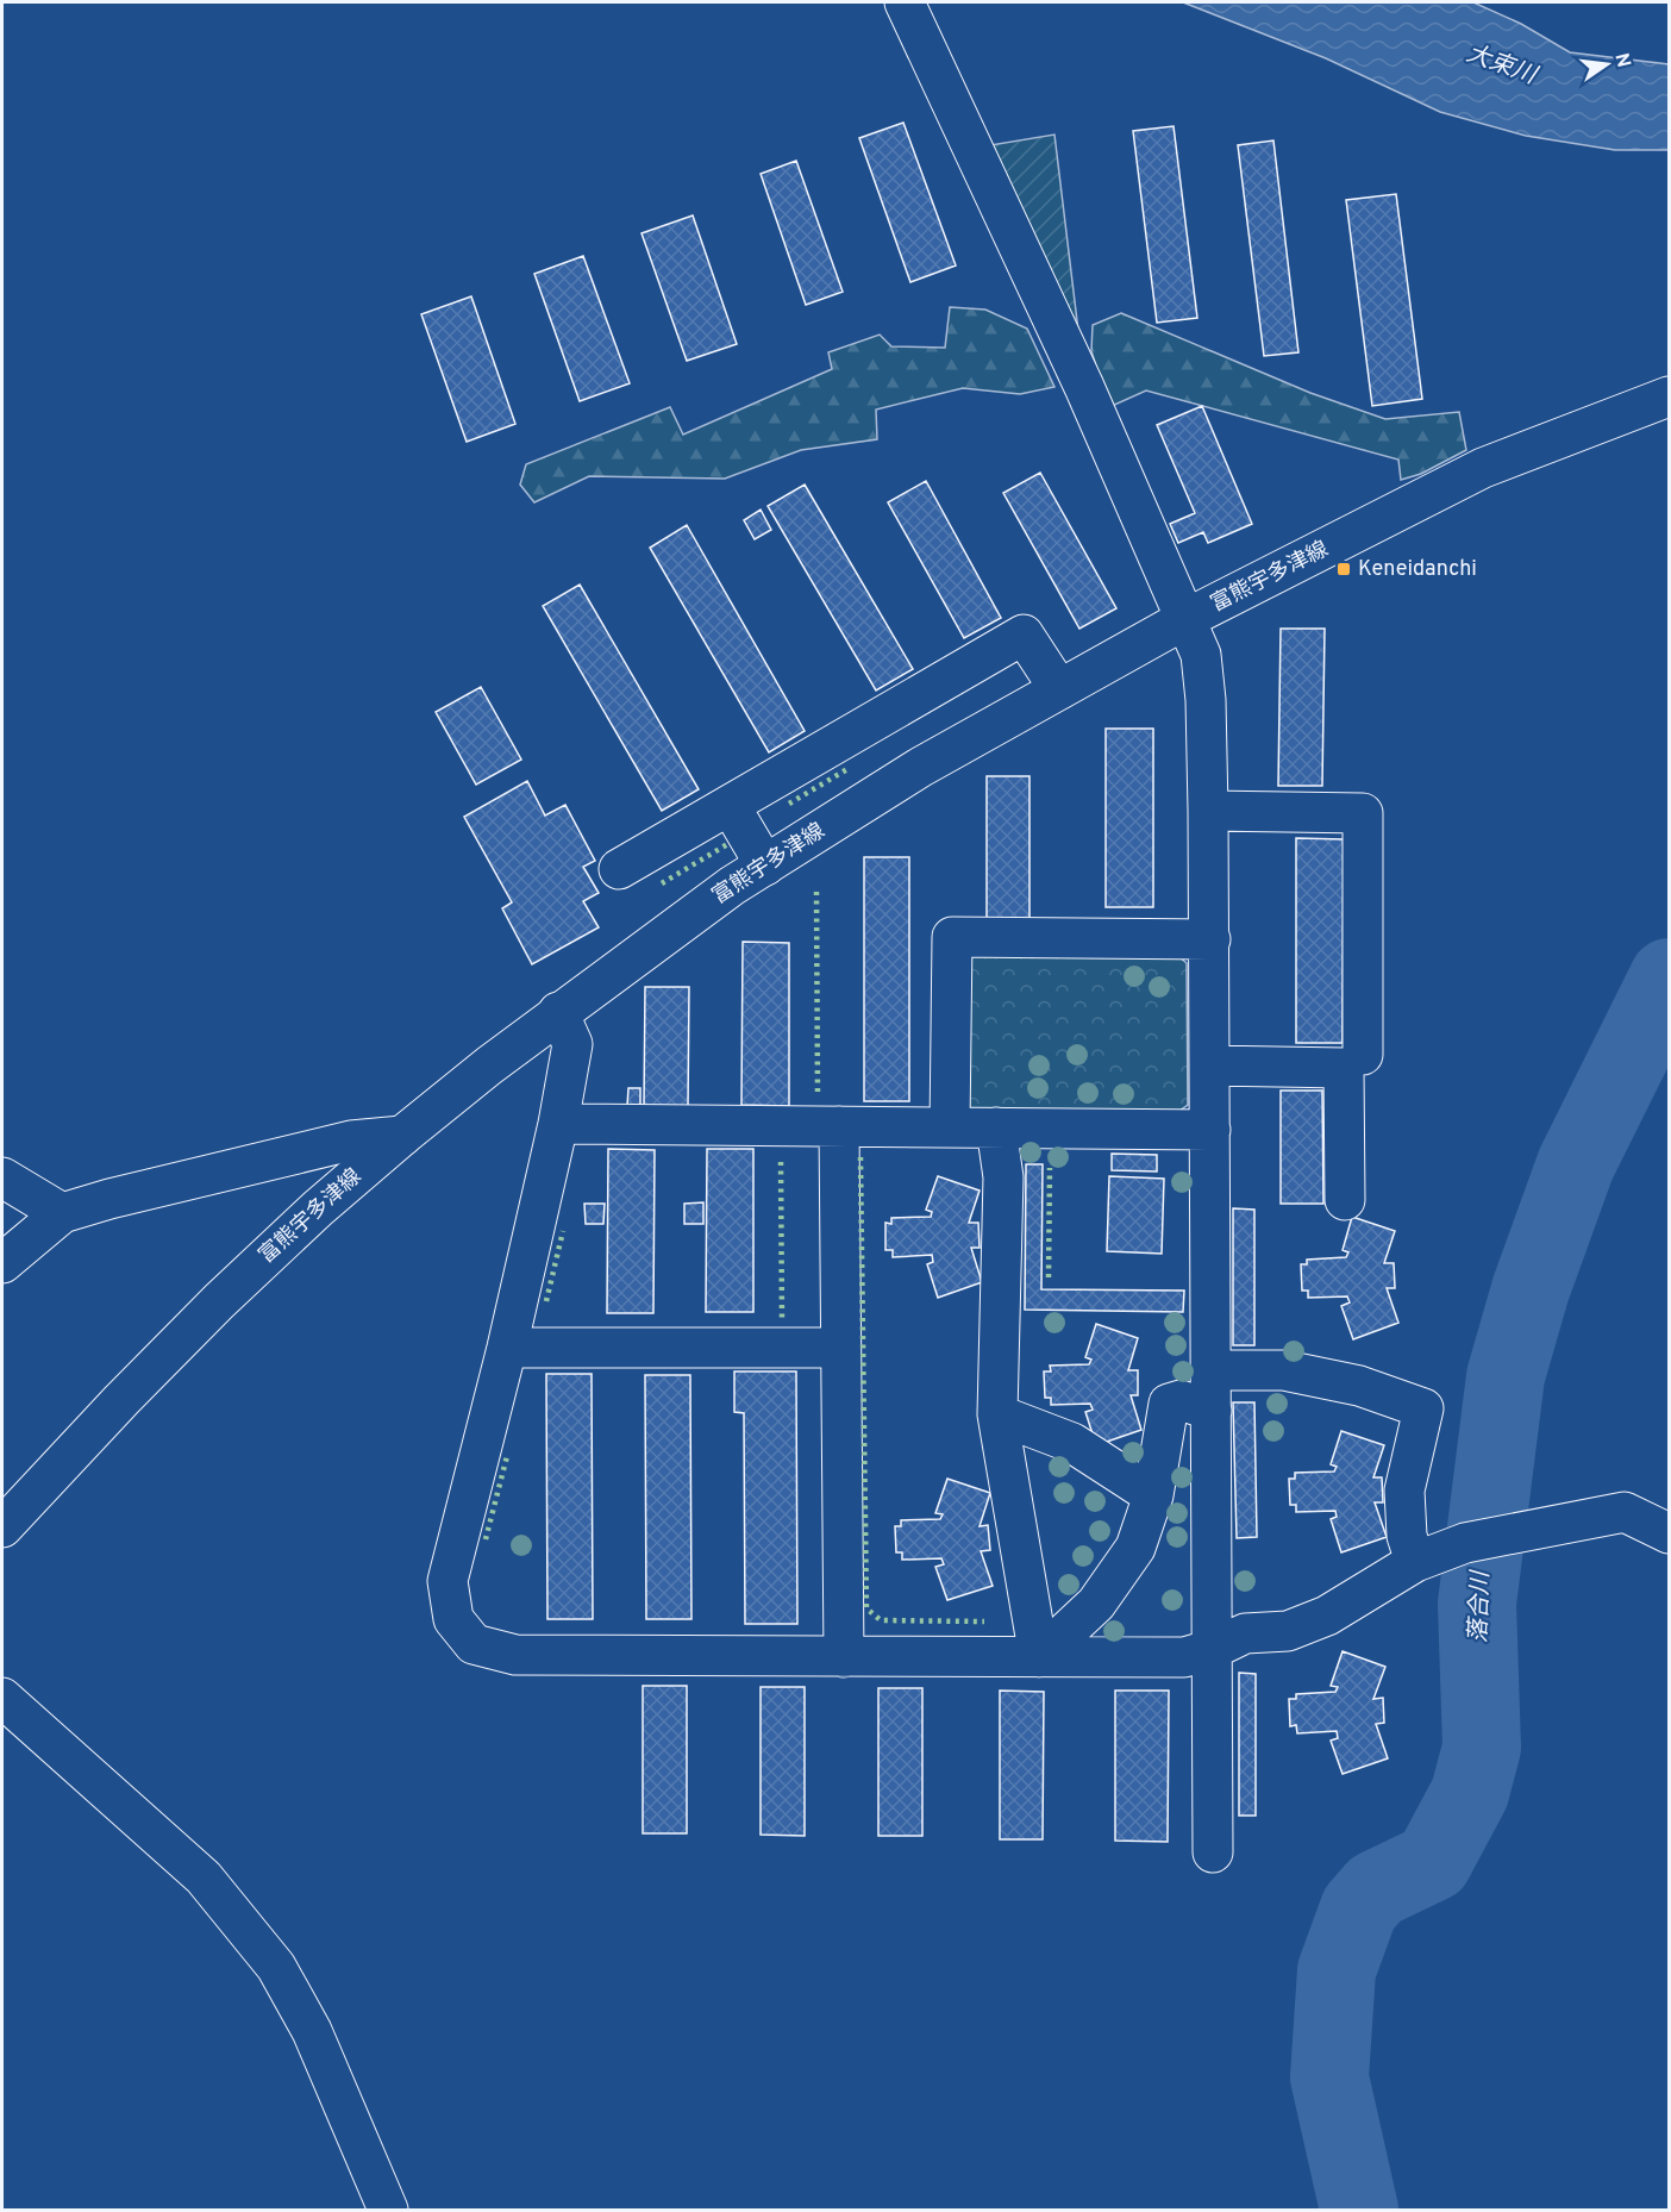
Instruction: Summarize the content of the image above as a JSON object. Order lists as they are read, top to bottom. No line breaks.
{"streets":{"street":["富熊宇多津線"]},"water":["大束川","落合川"],"places":{"transit":["Keneidanchi"]},"north":"right"}
